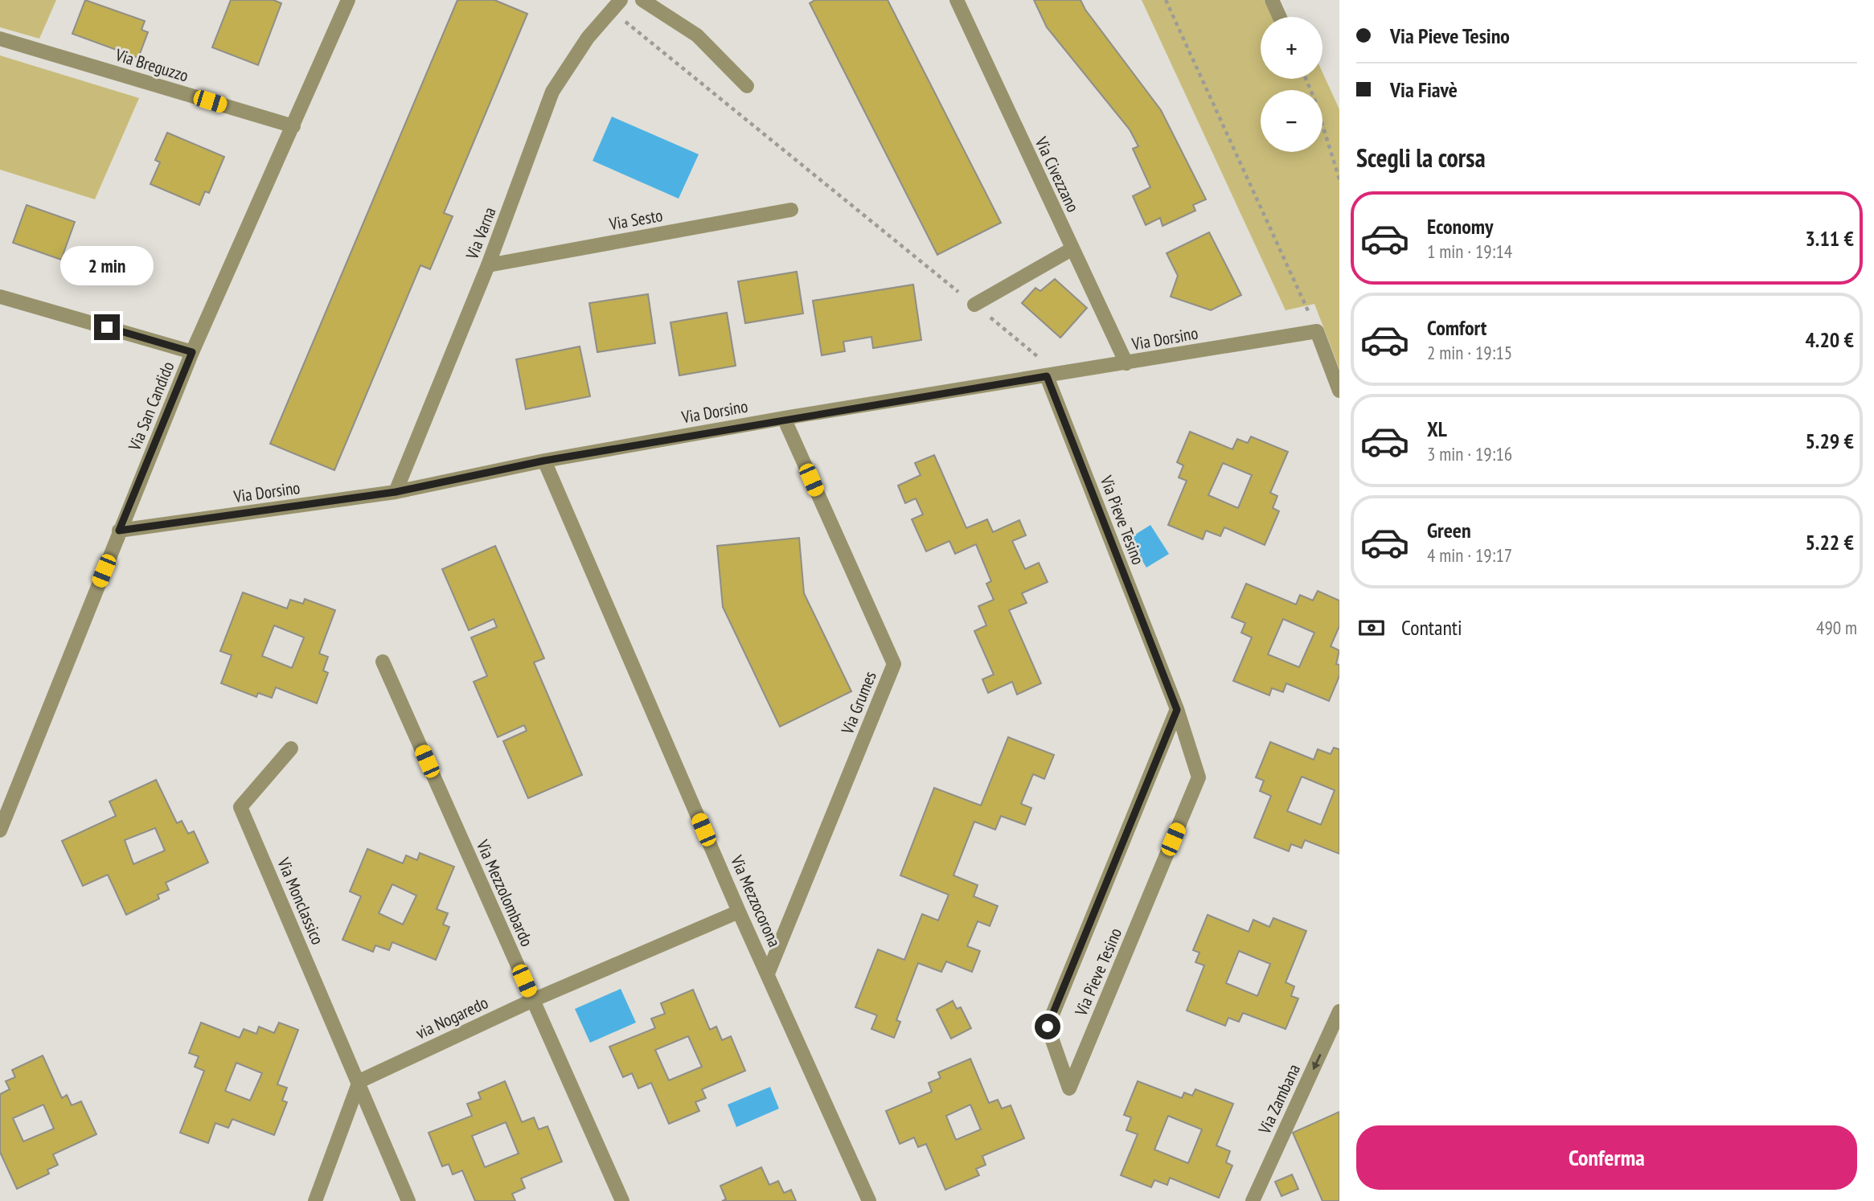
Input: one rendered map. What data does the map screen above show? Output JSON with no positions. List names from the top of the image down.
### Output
{
  "streets": {
    "street": [
      "Via Breguzzo",
      "Via Civezzano",
      "Via Sesto",
      "Via Varna",
      "Via Dorsino",
      "Via San Candido",
      "Via Pieve Tesino",
      "Via Grumes",
      "Via Mezzolombardo",
      "Via Monclassico",
      "Via Mezzocorona",
      "via Nogaredo",
      "Via Zambana"
    ]
  },
  "crossings": [
    ["Via Breguzzo", "Via San Candido"],
    ["Via Civezzano", "Via Dorsino"],
    ["Via Sesto", "Via Varna"],
    ["Via Varna", "Via Dorsino"],
    ["Via Dorsino", "Via San Candido"],
    ["Via Dorsino", "Via Pieve Tesino"],
    ["Via Dorsino", "Via Grumes"],
    ["Via Dorsino", "Via Mezzocorona"],
    ["Via Grumes", "Via Mezzocorona"],
    ["Via Mezzolombardo", "via Nogaredo"],
    ["Via Monclassico", "via Nogaredo"],
    ["Via Mezzocorona", "via Nogaredo"]
  ],
  "one_way": ["Via Zambana"],
  "page": {
    "banner": ["Via Pieve Tesino", "Via Fiavè"],
    "map_buttons": ["+", "−"],
    "heading": "Scegli la corsa",
    "list": [
      {
        "name": "Economy",
        "note": "1 min · 19:14",
        "value": "3.11 €"
      },
      {
        "name": "Comfort",
        "note": "2 min · 19:15",
        "value": "4.20 €"
      },
      {
        "name": "XL",
        "note": "3 min · 19:16",
        "value": "5.29 €"
      },
      {
        "name": "Green",
        "note": "4 min · 19:17",
        "value": "5.22 €"
      }
    ],
    "bubble": "2 min",
    "pay": ["Contanti", "490 m"],
    "buttons": "Conferma"
  }
}
